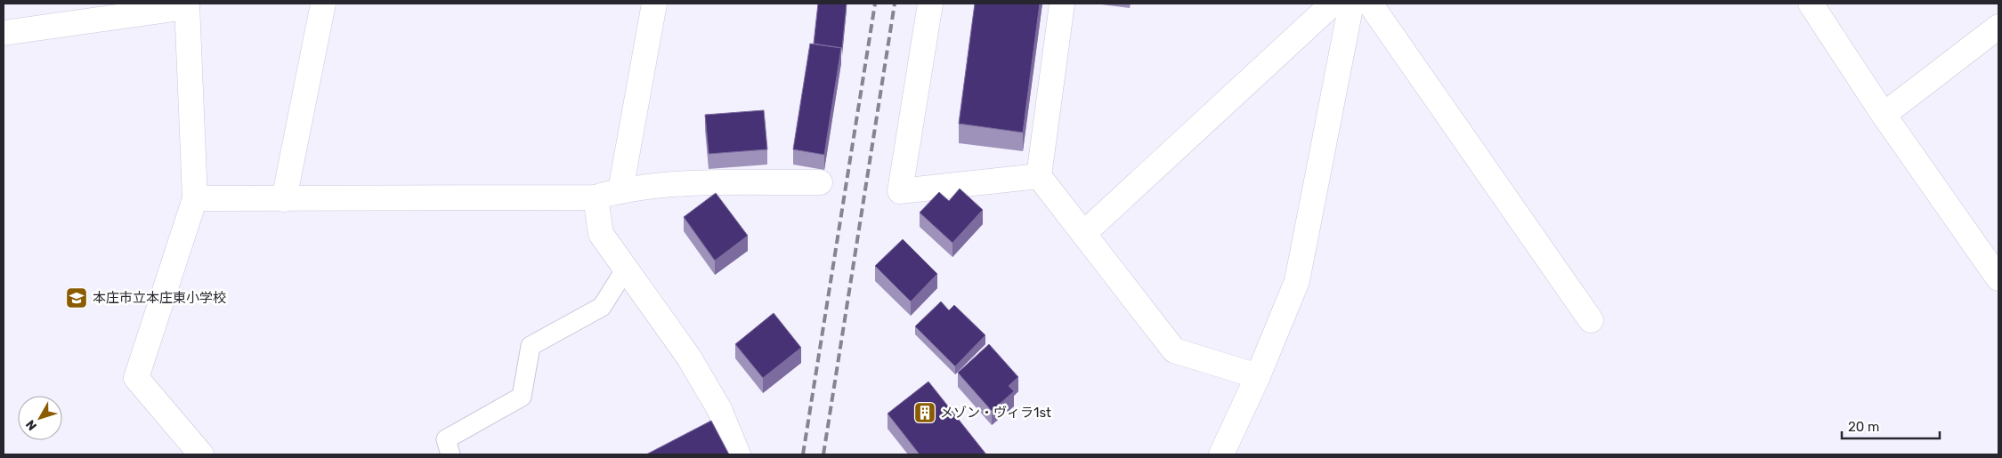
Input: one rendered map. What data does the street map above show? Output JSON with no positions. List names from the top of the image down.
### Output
{
  "places": {
    "school or university": ["本庄市立本庄東小学校"],
    "building": ["メゾン・ヴィラ1st"]
  },
  "scale_bar": "20 m",
  "north": "bottom left"
}
